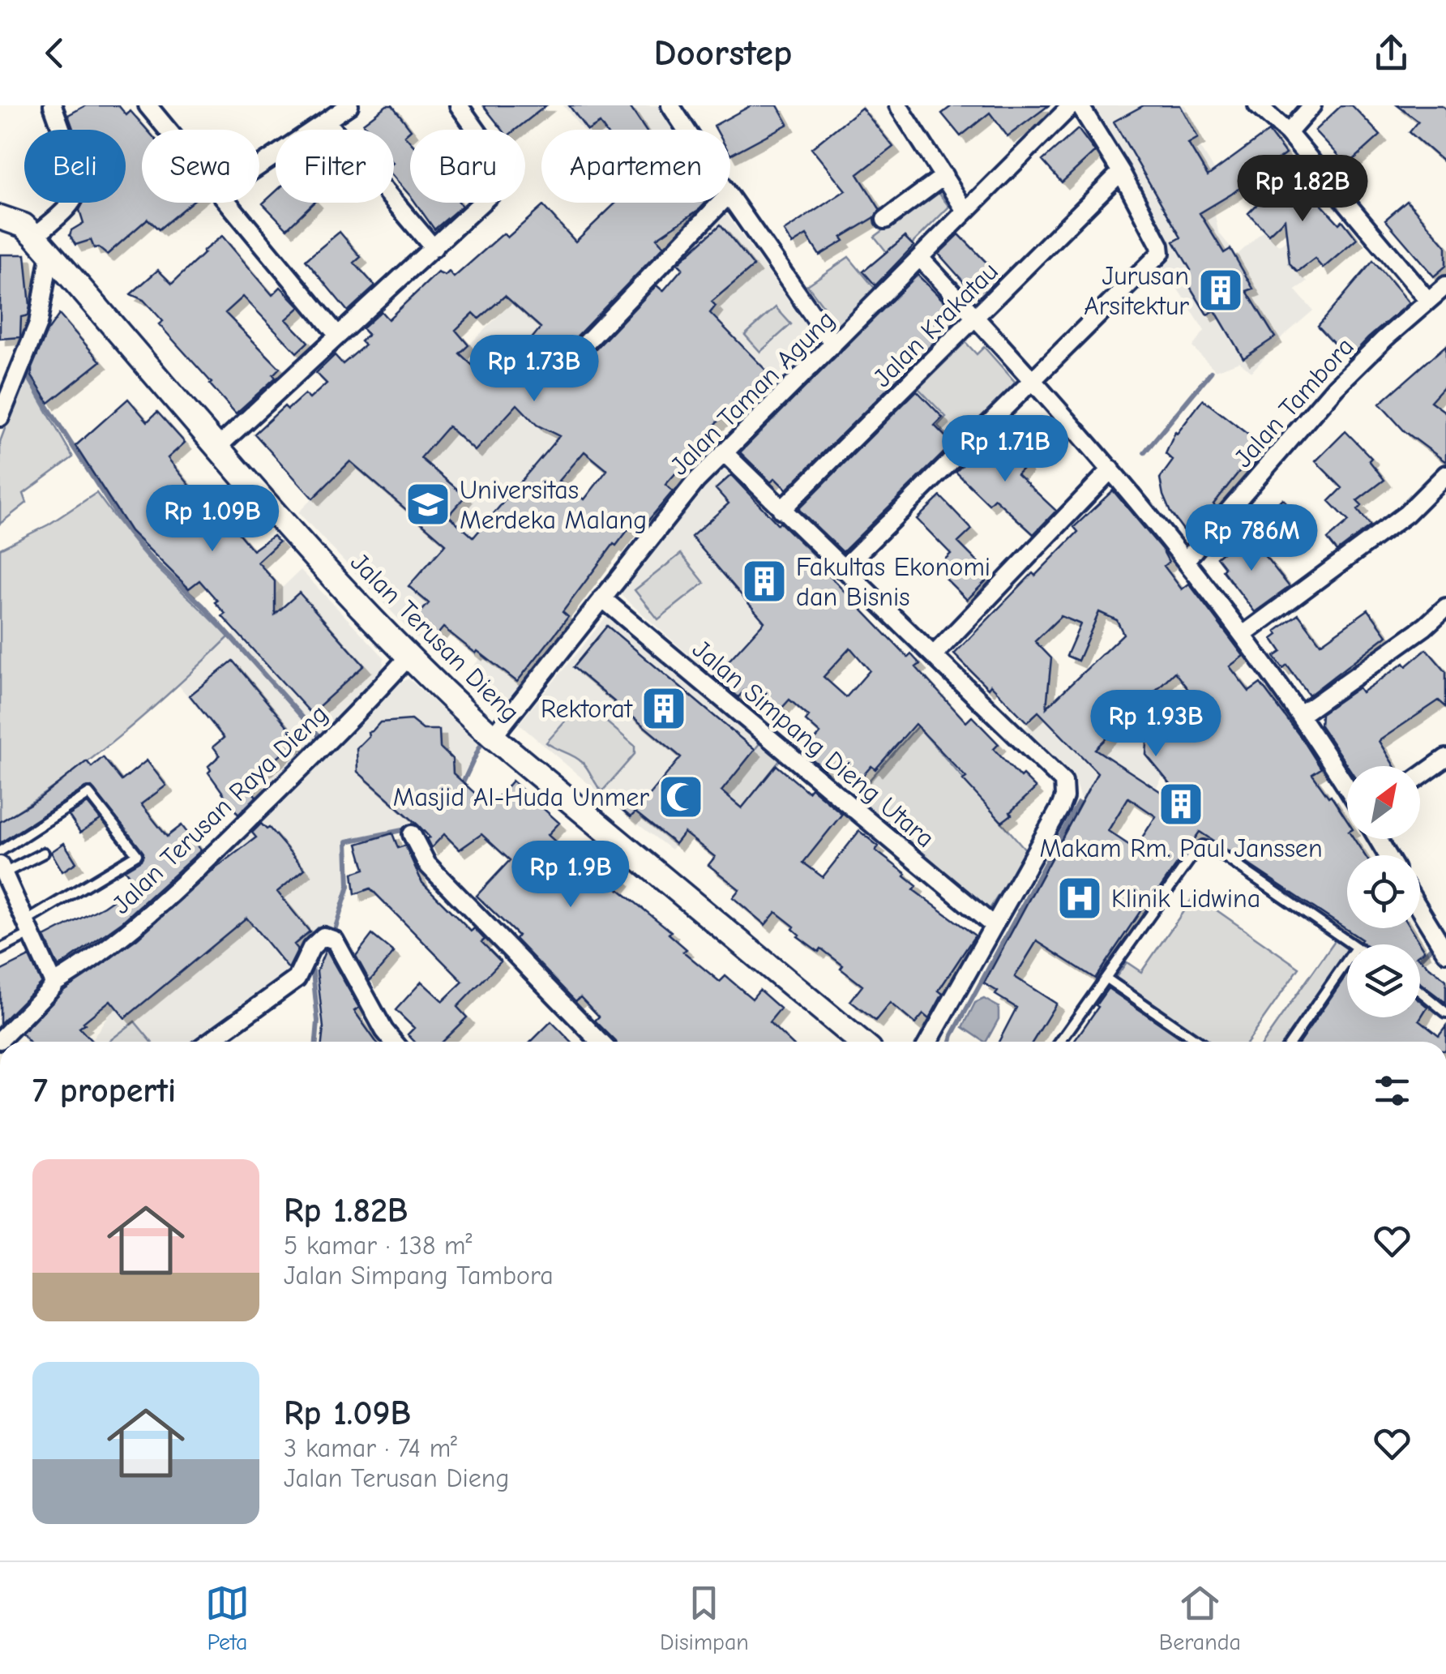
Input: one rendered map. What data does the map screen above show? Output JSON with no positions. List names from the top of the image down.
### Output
{
  "streets": {
    "street": [
      "Jalan Krakatau",
      "Jalan Taman Agung",
      "Jalan Tambora",
      "Jalan Terusan Dieng",
      "Jalan Simpang Dieng Utara",
      "Jalan Terusan Raya Dieng"
    ]
  },
  "crossings": [
    ["Jalan Taman Agung", "Jalan Terusan Dieng"],
    ["Jalan Taman Agung", "Jalan Simpang Dieng Utara"],
    ["Jalan Terusan Dieng", "Jalan Terusan Raya Dieng"]
  ],
  "places": {
    "building": [
      "Jurusan Arsitektur",
      "Fakultas Ekonomi dan Bisnis",
      "Rektorat",
      "Makam Rm. Paul Janssen"
    ],
    "school or university": ["Universitas Merdeka Malang"],
    "mosque": ["Masjid Al-Huda Unmer"],
    "hospital": ["Klinik Lidwina"]
  },
  "north": "top right",
  "page": {
    "header": "Doorstep",
    "chip": [
      "Beli",
      "Sewa",
      "Filter",
      "Baru",
      "Apartemen"
    ],
    "price": [
      "Rp 1.82B",
      "Rp 1.73B",
      "Rp 1.71B",
      "Rp 1.09B",
      "Rp 786M",
      "Rp 1.93B",
      "Rp 1.9B"
    ],
    "heading": "7 properti",
    "list": [
      {
        "name": "Rp 1.82B",
        "note": "5 kamar · 138 m² · Jalan Simpang Tambora"
      },
      {
        "name": "Rp 1.09B",
        "note": "3 kamar · 74 m² · Jalan Terusan Dieng"
      }
    ],
    "tabs": ["Peta", "Disimpan", "Beranda"]
  }
}
